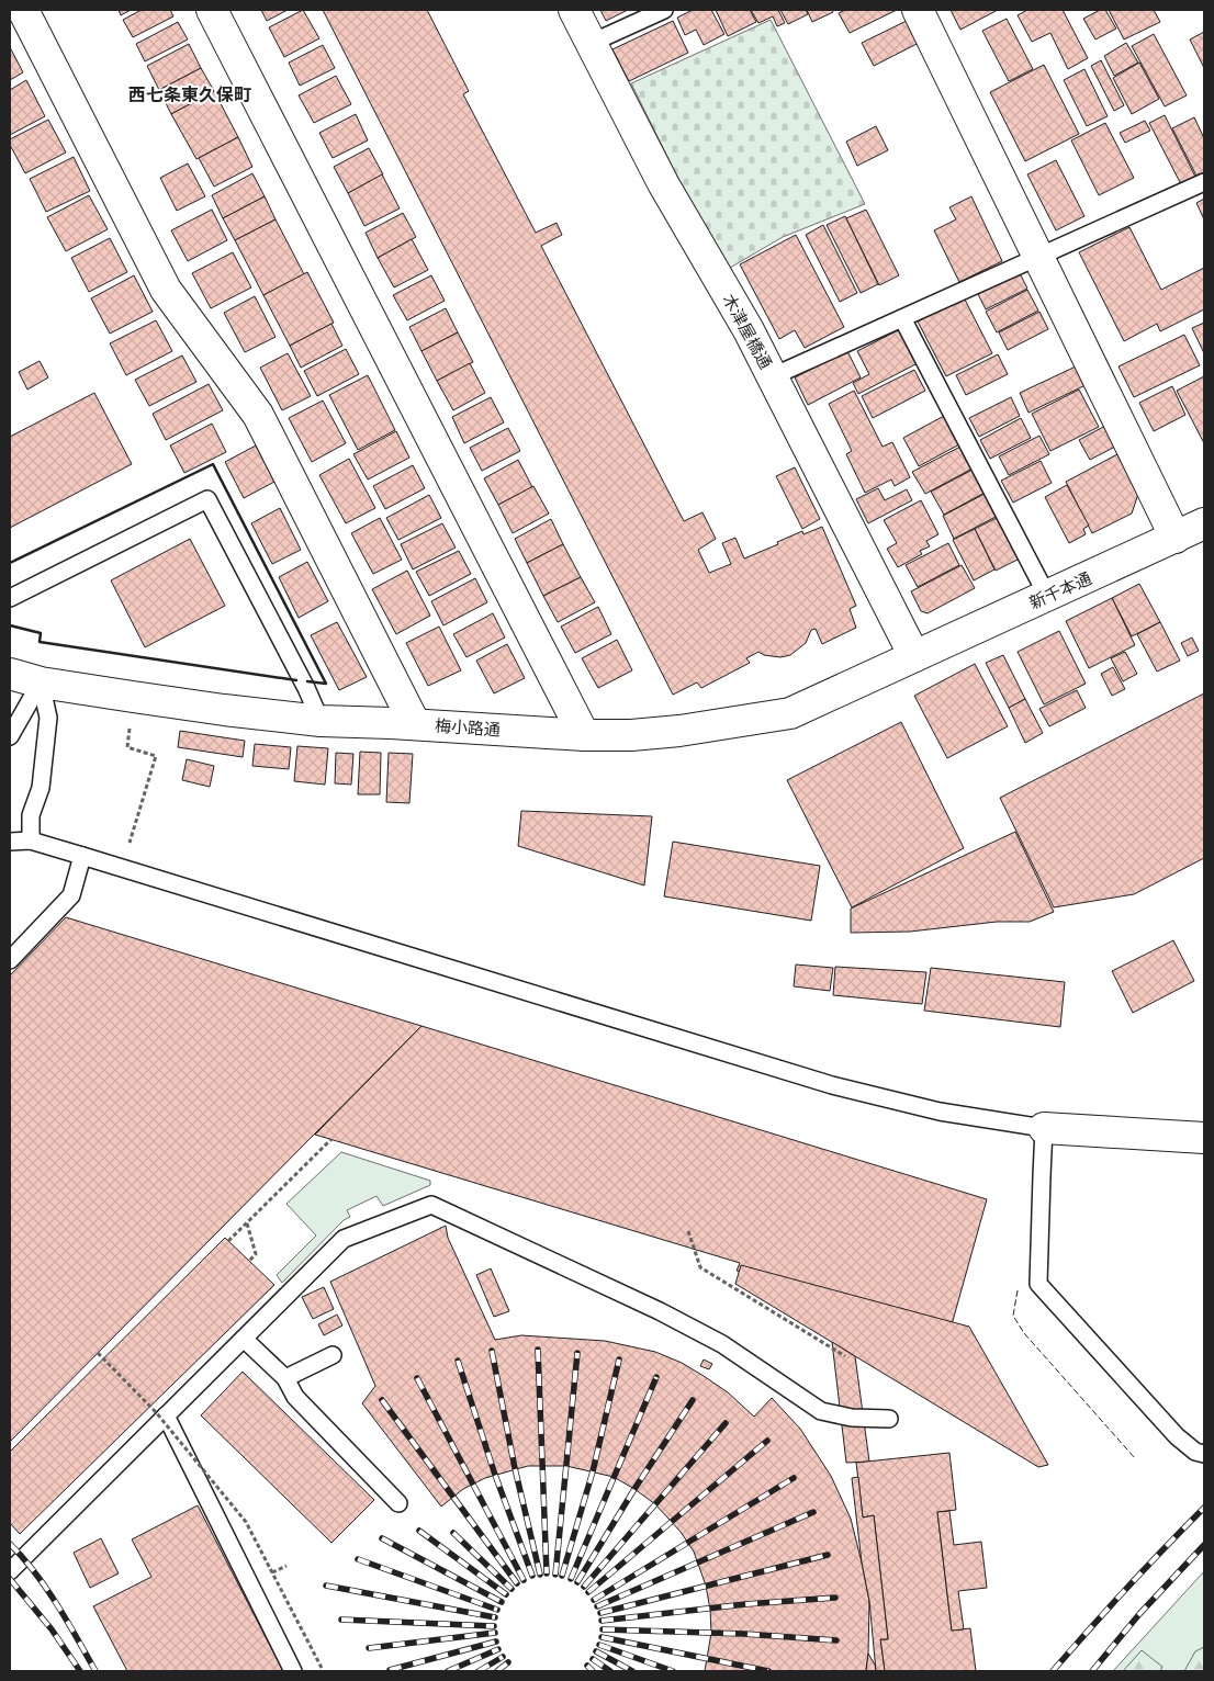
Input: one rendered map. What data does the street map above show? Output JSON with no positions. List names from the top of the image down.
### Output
{
  "streets": {
    "street": ["木津屋橋通", "新千本通", "梅小路通"]
  },
  "crossings": [
    ["木津屋橋通", "新千本通"],
    ["木津屋橋通", "梅小路通"],
    ["新千本通", "梅小路通"]
  ],
  "districts": ["西七条東久保町"]
}
